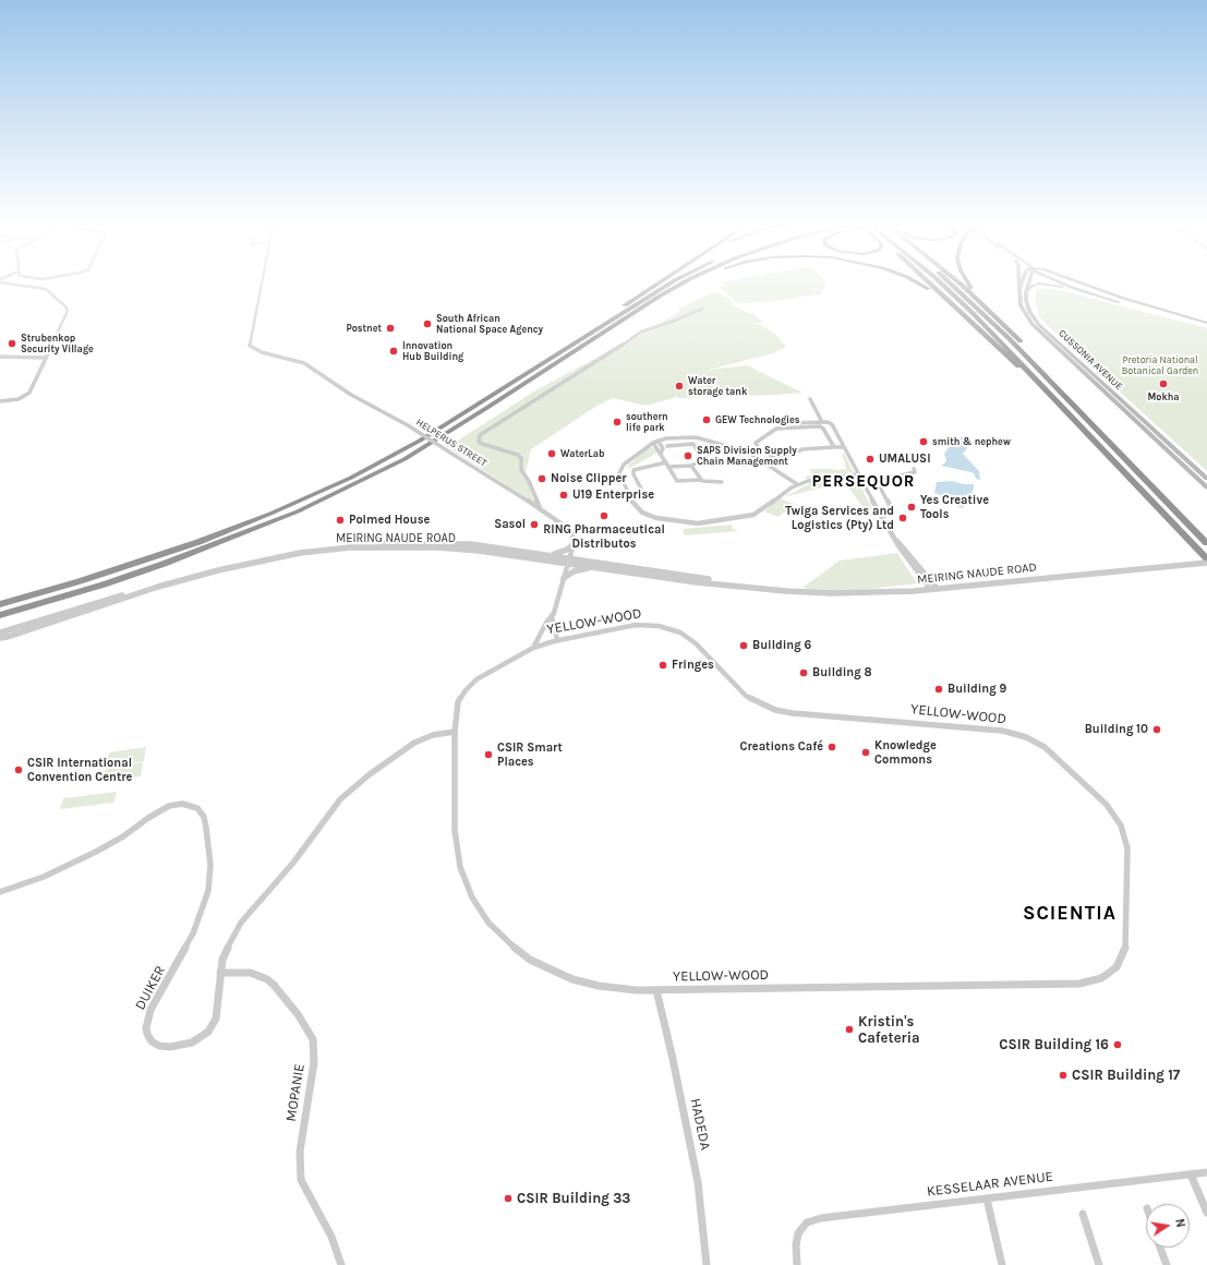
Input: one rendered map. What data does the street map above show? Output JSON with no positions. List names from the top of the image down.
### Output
{
  "streets": {
    "main road": ["CUSSONIA AVENUE"],
    "street": [
      "HELPERUS STREET",
      "MEIRING NAUDE ROAD",
      "YELLOW-WOOD",
      "DUIKER",
      "MOPANIE",
      "HADEDA",
      "KESSELAAR AVENUE"
    ]
  },
  "crossings": [
    ["YELLOW-WOOD", "DUIKER"],
    ["YELLOW-WOOD", "HADEDA"],
    ["DUIKER", "MOPANIE"]
  ],
  "districts": ["PERSEQUOR", "SCIENTIA"],
  "parks": ["Pretoria National Botanical Garden"],
  "places": [
    "South African National Space Agency",
    "Postnet",
    "Strubenkop Security Village",
    "Innovation Hub Building",
    "Mokha",
    "Water storage tank",
    "GEW Technologies",
    "southern life park",
    "smith & nephew",
    "WaterLab",
    "SAPS Division Supply Chain Management",
    "UMALUSI",
    "Noise Clipper",
    "U19 Enterprise",
    "Yes Creative Tools",
    "RING Pharmaceutical Distributos",
    "Twiga Services and Logistics (Pty) Ltd",
    "Polmed House",
    "Sasol",
    "Building 6",
    "Fringes",
    "Building 8",
    "Building 9",
    "Building 10",
    "Creations Café",
    "Knowledge Commons",
    "CSIR Smart Places",
    "CSIR International Convention Centre",
    "Kristin's Cafeteria",
    "CSIR Building 16",
    "CSIR Building 17",
    "CSIR Building 33"
  ],
  "north": "right"
}
